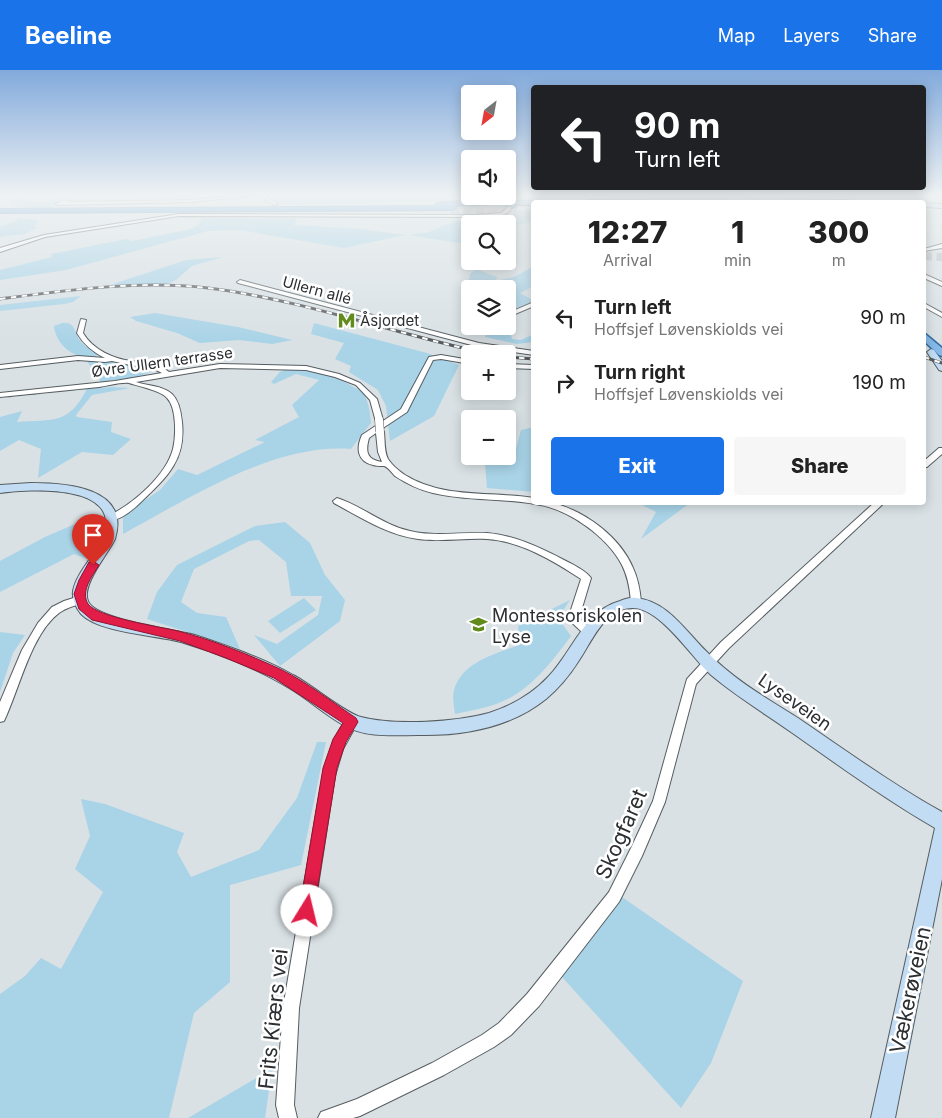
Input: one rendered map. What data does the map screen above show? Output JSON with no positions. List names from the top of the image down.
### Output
{
  "streets": {
    "street": [
      "Ullern allé",
      "Øvre Ullern terrasse",
      "Lyseveien",
      "Skogfaret",
      "Vækerøveien",
      "Frits Kiærs vei"
    ]
  },
  "crossings": [
    ["Lyseveien", "Skogfaret"]
  ],
  "places": {
    "metro station": ["Åsjordet"],
    "school or university": ["Montessoriskolen Lyse"]
  },
  "north": "bottom left",
  "page": {
    "header": "Beeline",
    "nav": ["Map", "Layers", "Share"],
    "map_buttons": ["+", "−"],
    "turn": ["90 m", "Turn left"],
    "eta": [
      "12:27",
      "Arrival",
      "1",
      "min",
      "300",
      "m"
    ],
    "list": [
      {
        "name": "Turn left",
        "note": "Hoffsjef Løvenskiolds vei",
        "value": "90 m"
      },
      {
        "name": "Turn right",
        "note": "Hoffsjef Løvenskiolds vei",
        "value": "190 m"
      }
    ],
    "buttons": ["Exit", "Share"]
  }
}
